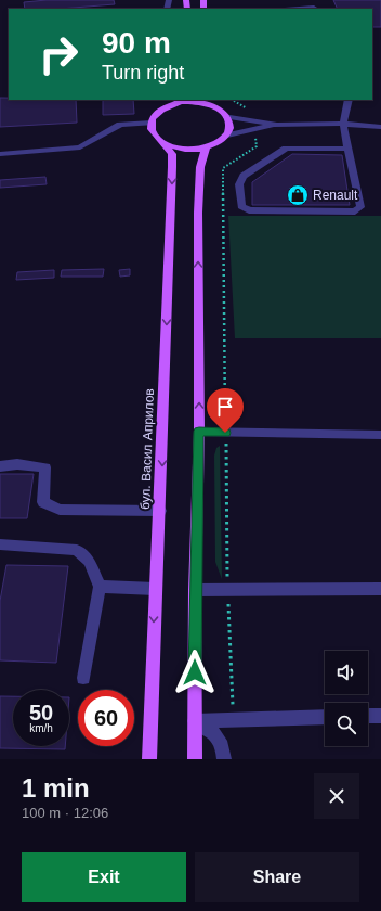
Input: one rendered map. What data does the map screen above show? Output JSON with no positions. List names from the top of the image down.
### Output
{
  "streets": {
    "main road": ["бул. Васил Априлов"]
  },
  "places": {
    "shop": ["Renault"]
  },
  "page": {
    "turn": ["90 m", "Turn right"],
    "speed": "50 km/h",
    "limit": "60",
    "heading": ["1 min", "100 m · 12:06"],
    "buttons": ["Exit", "Share"]
  }
}
